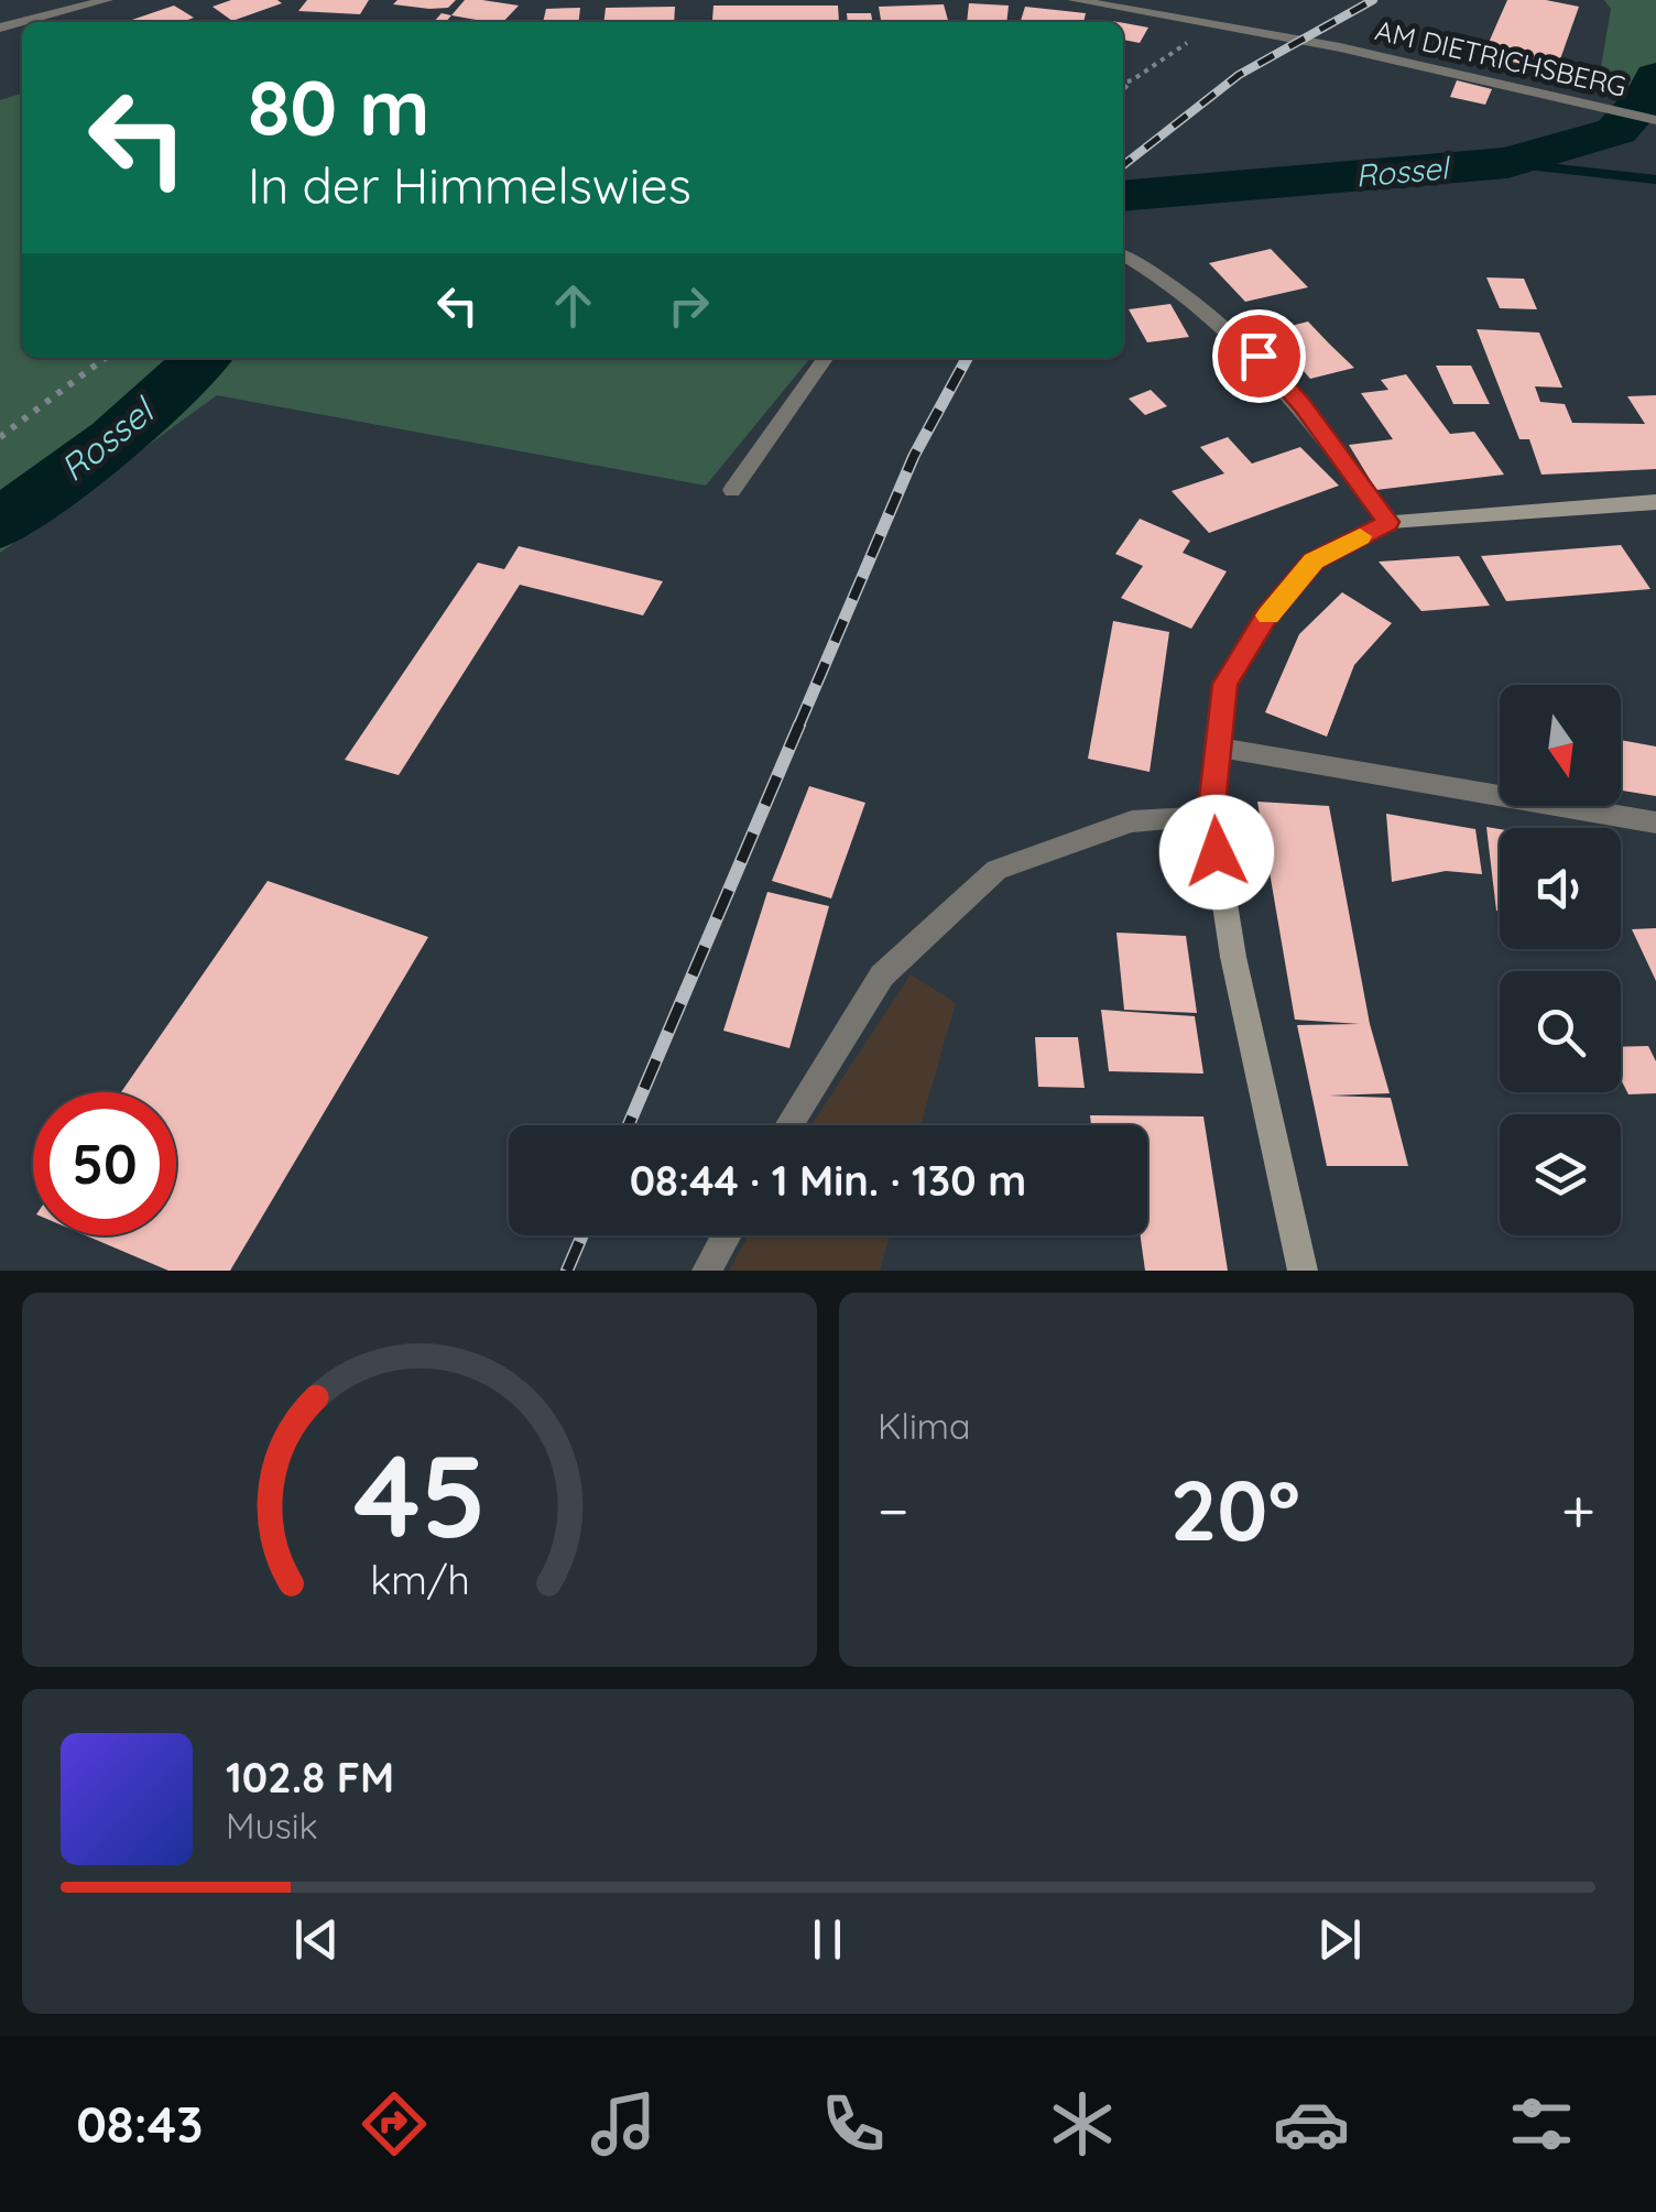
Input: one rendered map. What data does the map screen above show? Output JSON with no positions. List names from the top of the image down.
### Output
{
  "streets": {
    "street": ["AM DIETRICHSBERG"]
  },
  "water": ["Rossel"],
  "north": "bottom",
  "page": {
    "turn": ["80 m", "In der Himmelswies"],
    "limit": "50",
    "trip": "08:44 · 1 Min. · 130 m",
    "tile": "Klima",
    "heat": ["−", "20°", "+"],
    "song": ["102.8 FM", "Musik"],
    "tabs": "08:43",
    "gauge": ["45", "km/h"]
  }
}
